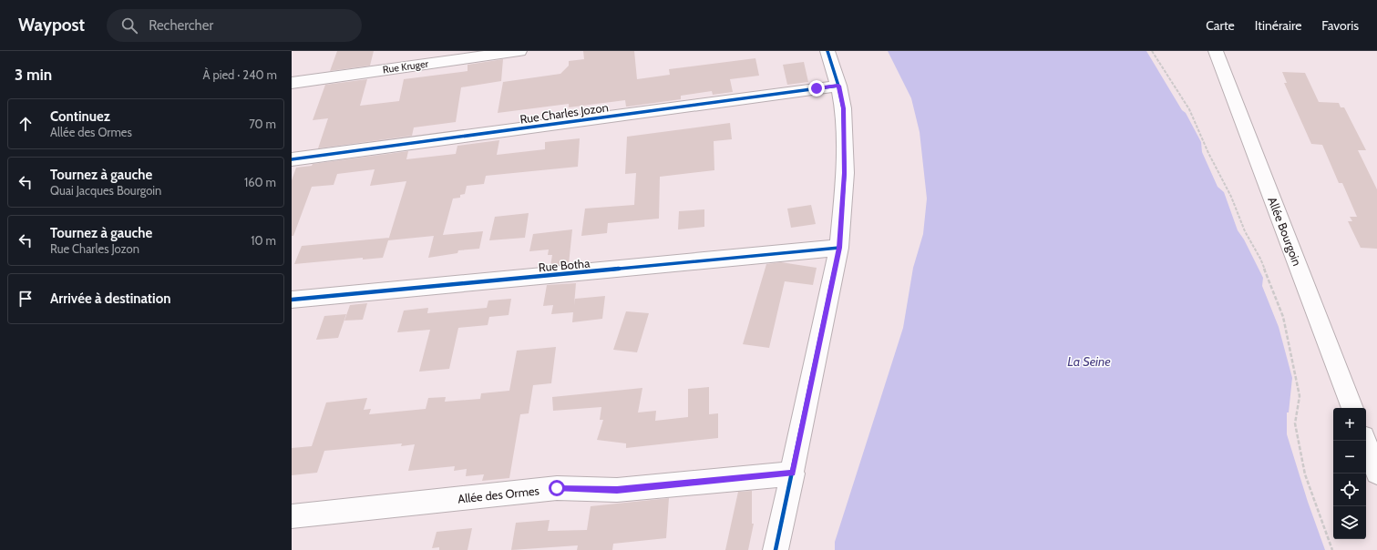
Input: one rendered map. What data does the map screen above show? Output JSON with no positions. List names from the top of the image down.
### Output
{
  "streets": {
    "street": [
      "Rue Kruger",
      "Rue Charles Jozon",
      "Allée Bourgoin",
      "Rue Botha",
      "Allée des Ormes"
    ]
  },
  "water": ["La Seine"],
  "page": {
    "header": "Waypost",
    "search": "Rechercher",
    "nav": ["Carte", "Itinéraire", "Favoris"],
    "heading": ["3 min", "À pied · 240 m"],
    "list": [
      ["Continuez", "Allée des Ormes", "70 m"],
      ["Tournez à gauche", "Quai Jacques Bourgoin", "160 m"],
      ["Tournez à gauche", "Rue Charles Jozon", "10 m"],
      "Arrivée à destination"
    ],
    "map_buttons": ["+", "−"]
  }
}
